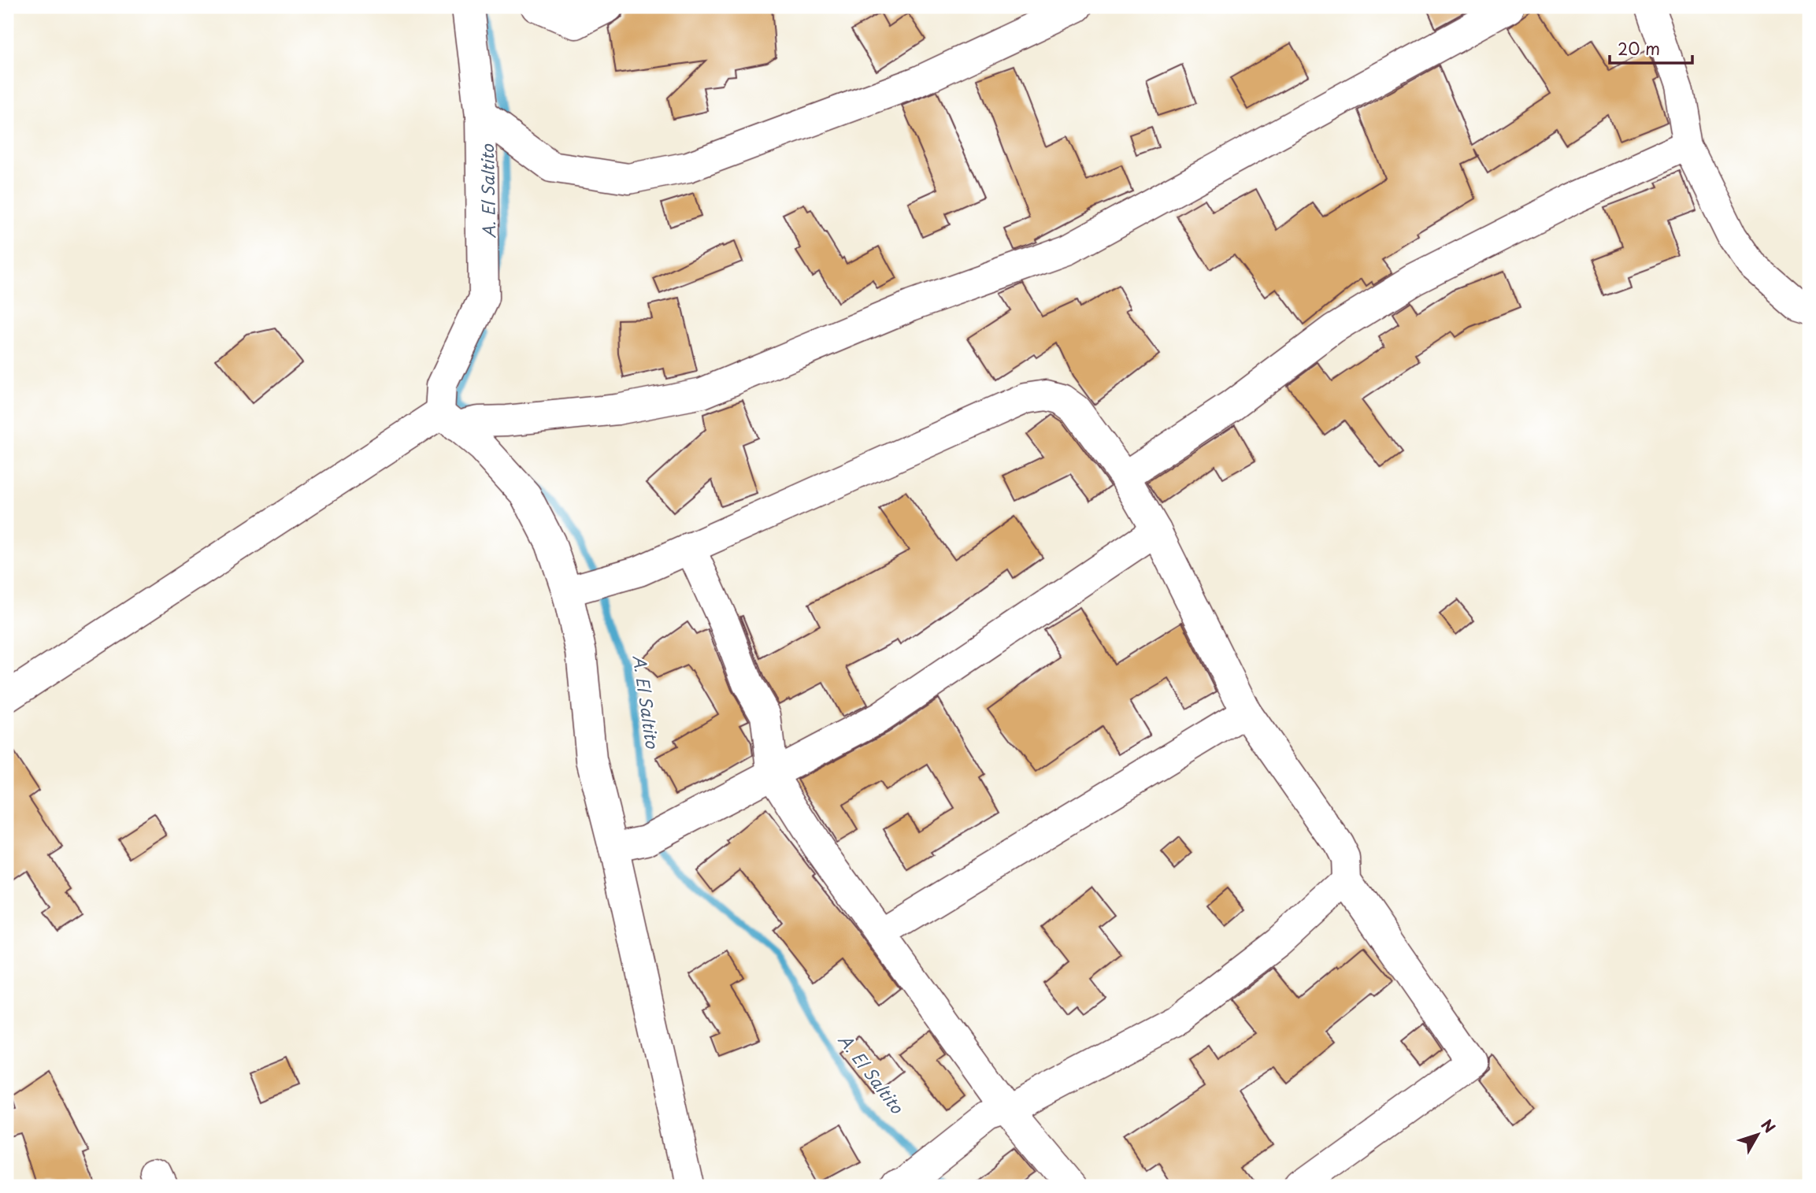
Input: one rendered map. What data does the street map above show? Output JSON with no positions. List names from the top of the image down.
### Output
{
  "water": ["A. El Saltito"],
  "scale_bar": "20 m",
  "north": "top right"
}
